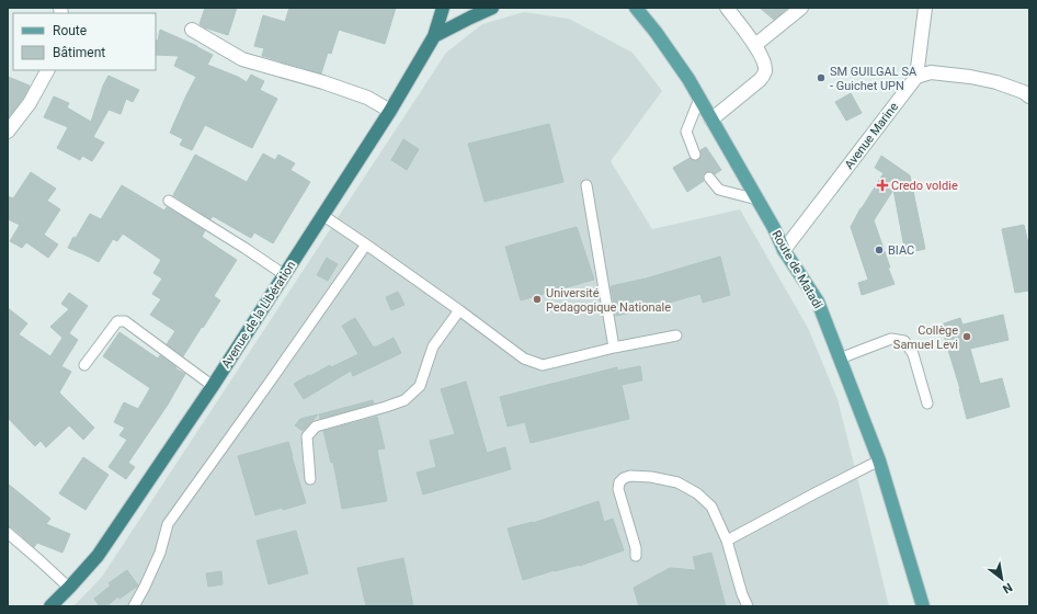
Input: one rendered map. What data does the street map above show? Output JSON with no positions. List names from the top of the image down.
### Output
{
  "streets": {
    "highway": ["Avenue de la Libération"],
    "main road": ["Route de Matadi"],
    "street": ["Avenue Marine"]
  },
  "crossings": [
    ["Avenue Marine", "Route de Matadi"]
  ],
  "places": {
    "other": [
      "SM GUILGAL SA - Guichet UPN",
      "BIAC",
      "Université Pedagogique Nationale",
      "Collège Samuel Levi"
    ],
    "health": ["Credo voldie"]
  },
  "legend": ["Route", "Bâtiment"],
  "north": "bottom right"
}
